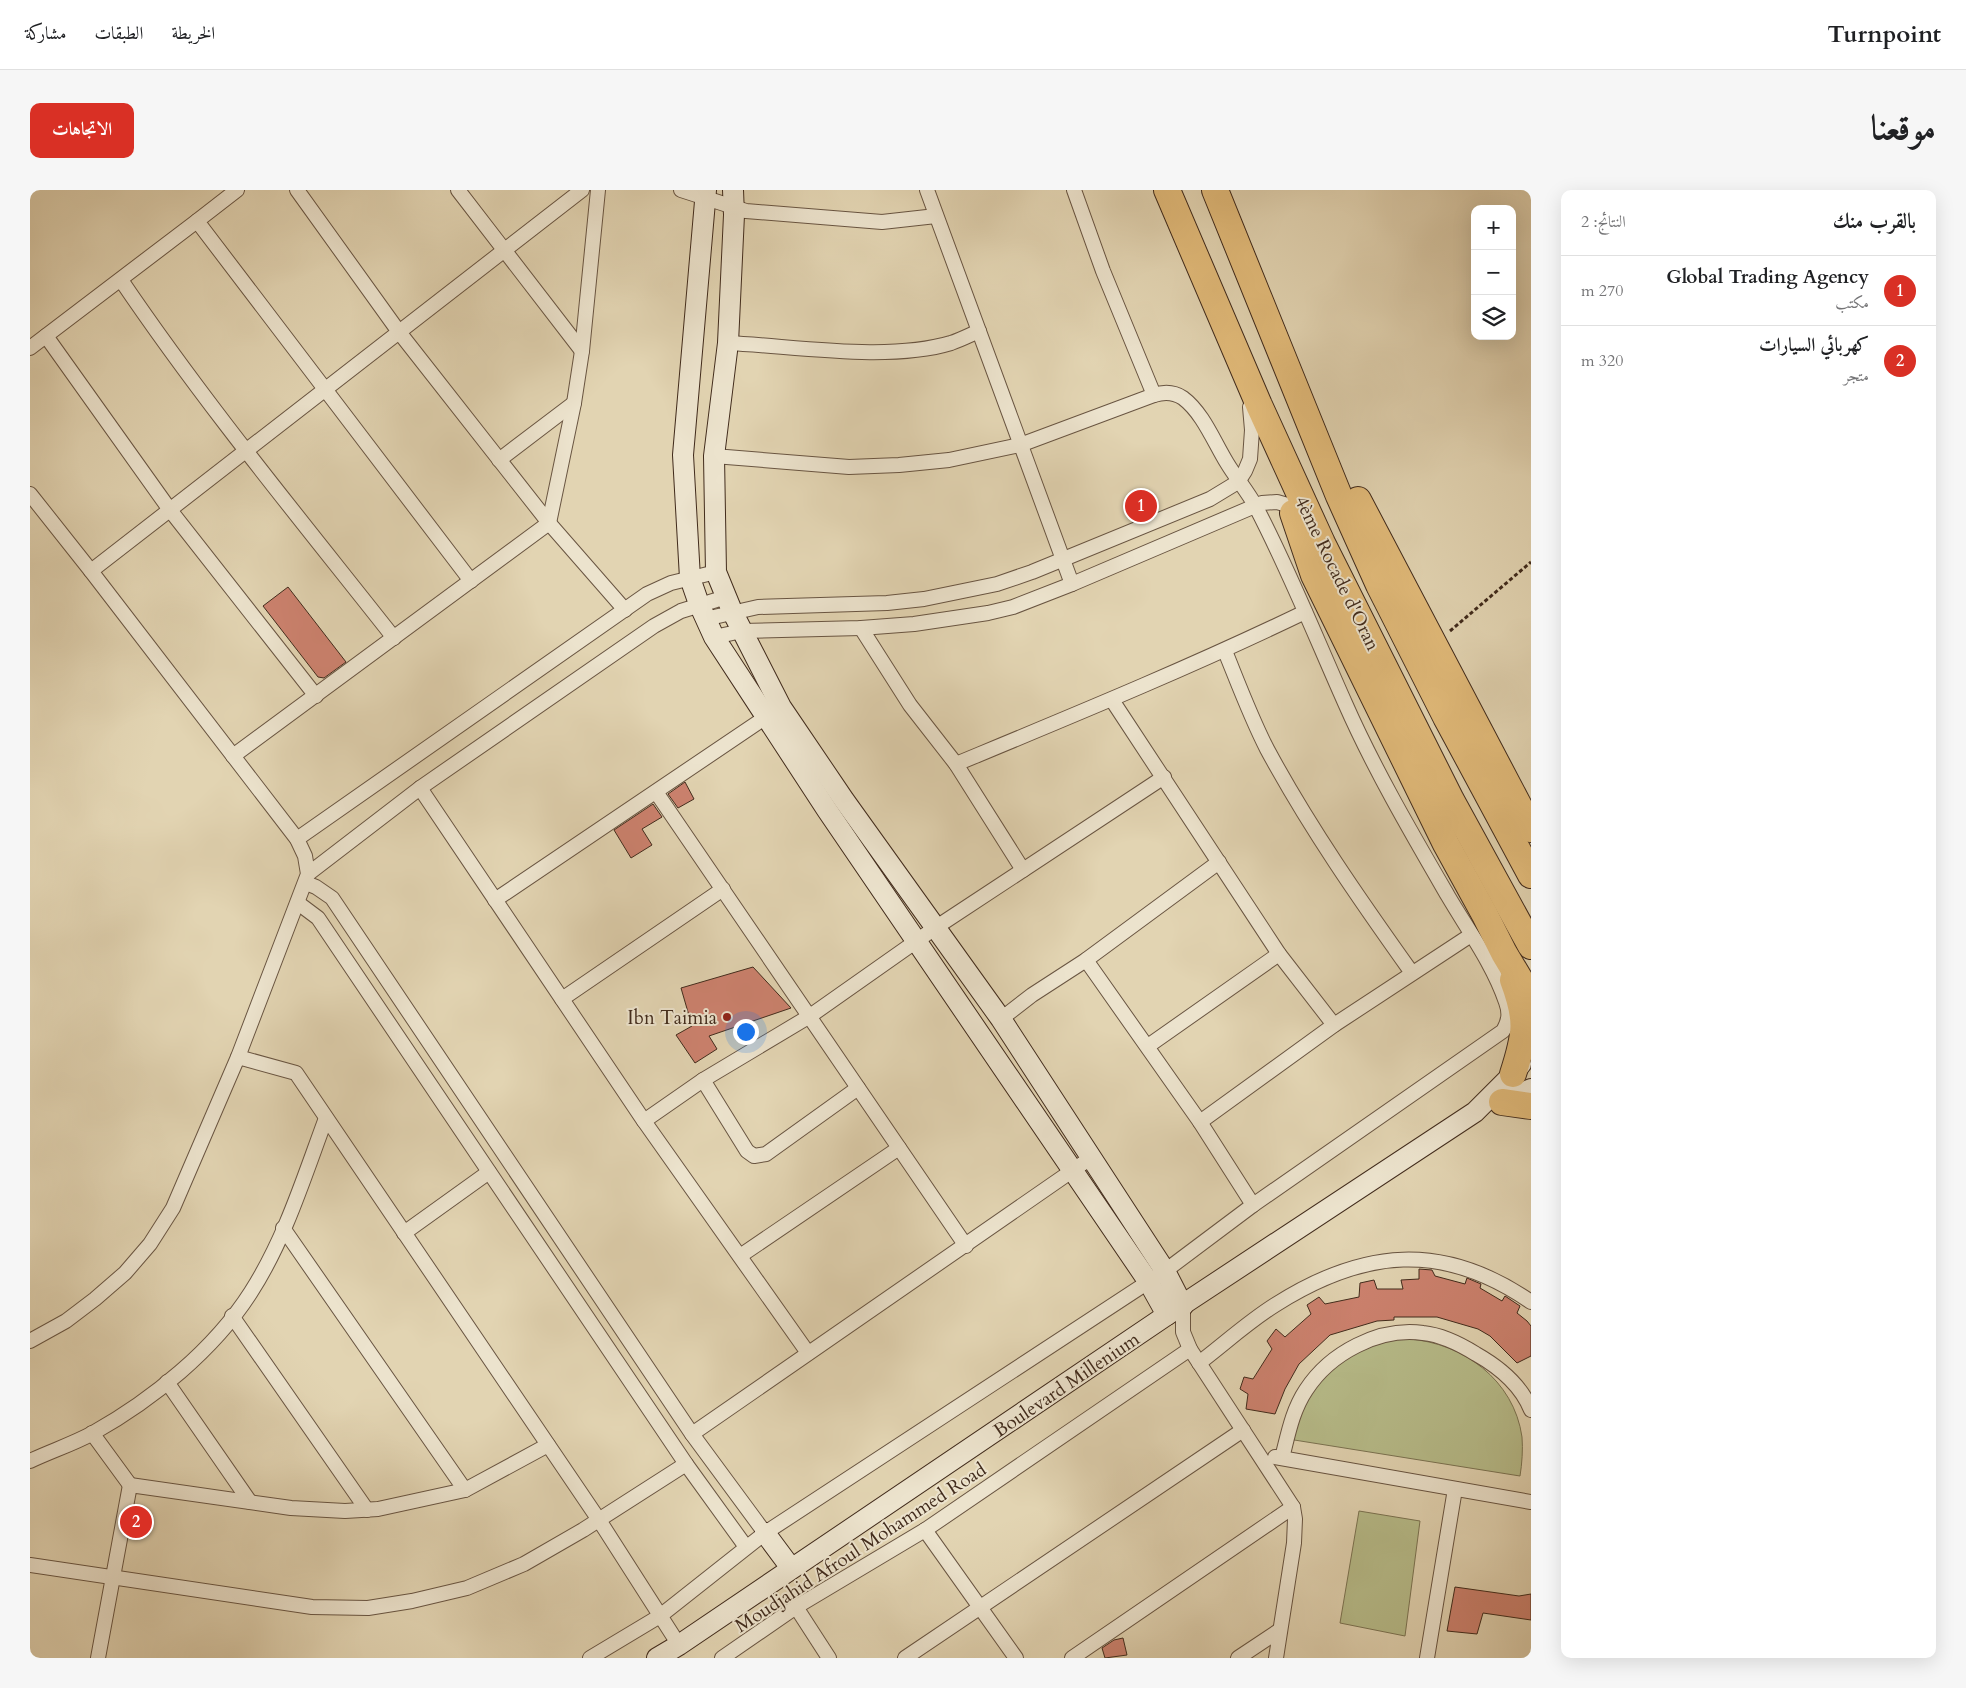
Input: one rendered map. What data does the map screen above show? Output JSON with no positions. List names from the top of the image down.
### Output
{
  "streets": {
    "highway": ["4ème Rocade d'Oran"],
    "main road": ["Boulevard Millenium"],
    "street": ["Moudjahid Afroul Mohammed Road"]
  },
  "places": ["Ibn Taimia"],
  "page": {
    "header": "Turnpoint",
    "nav": ["الخريطة", "الطبقات", "مشاركة"],
    "title": "موقعنا",
    "buttons": "الاتجاهات",
    "heading": ["بالقرب منك", "النتائج: 2"],
    "map_buttons": ["+", "−"],
    "list": [
      {
        "mark": "1",
        "name": "Global Trading Agency",
        "note": "مكتب",
        "value": "270 m"
      },
      {
        "mark": "2",
        "name": "كهربائي السيارات",
        "note": "متجر",
        "value": "320 m"
      }
    ],
    "pins": ["1", "2"]
  }
}
